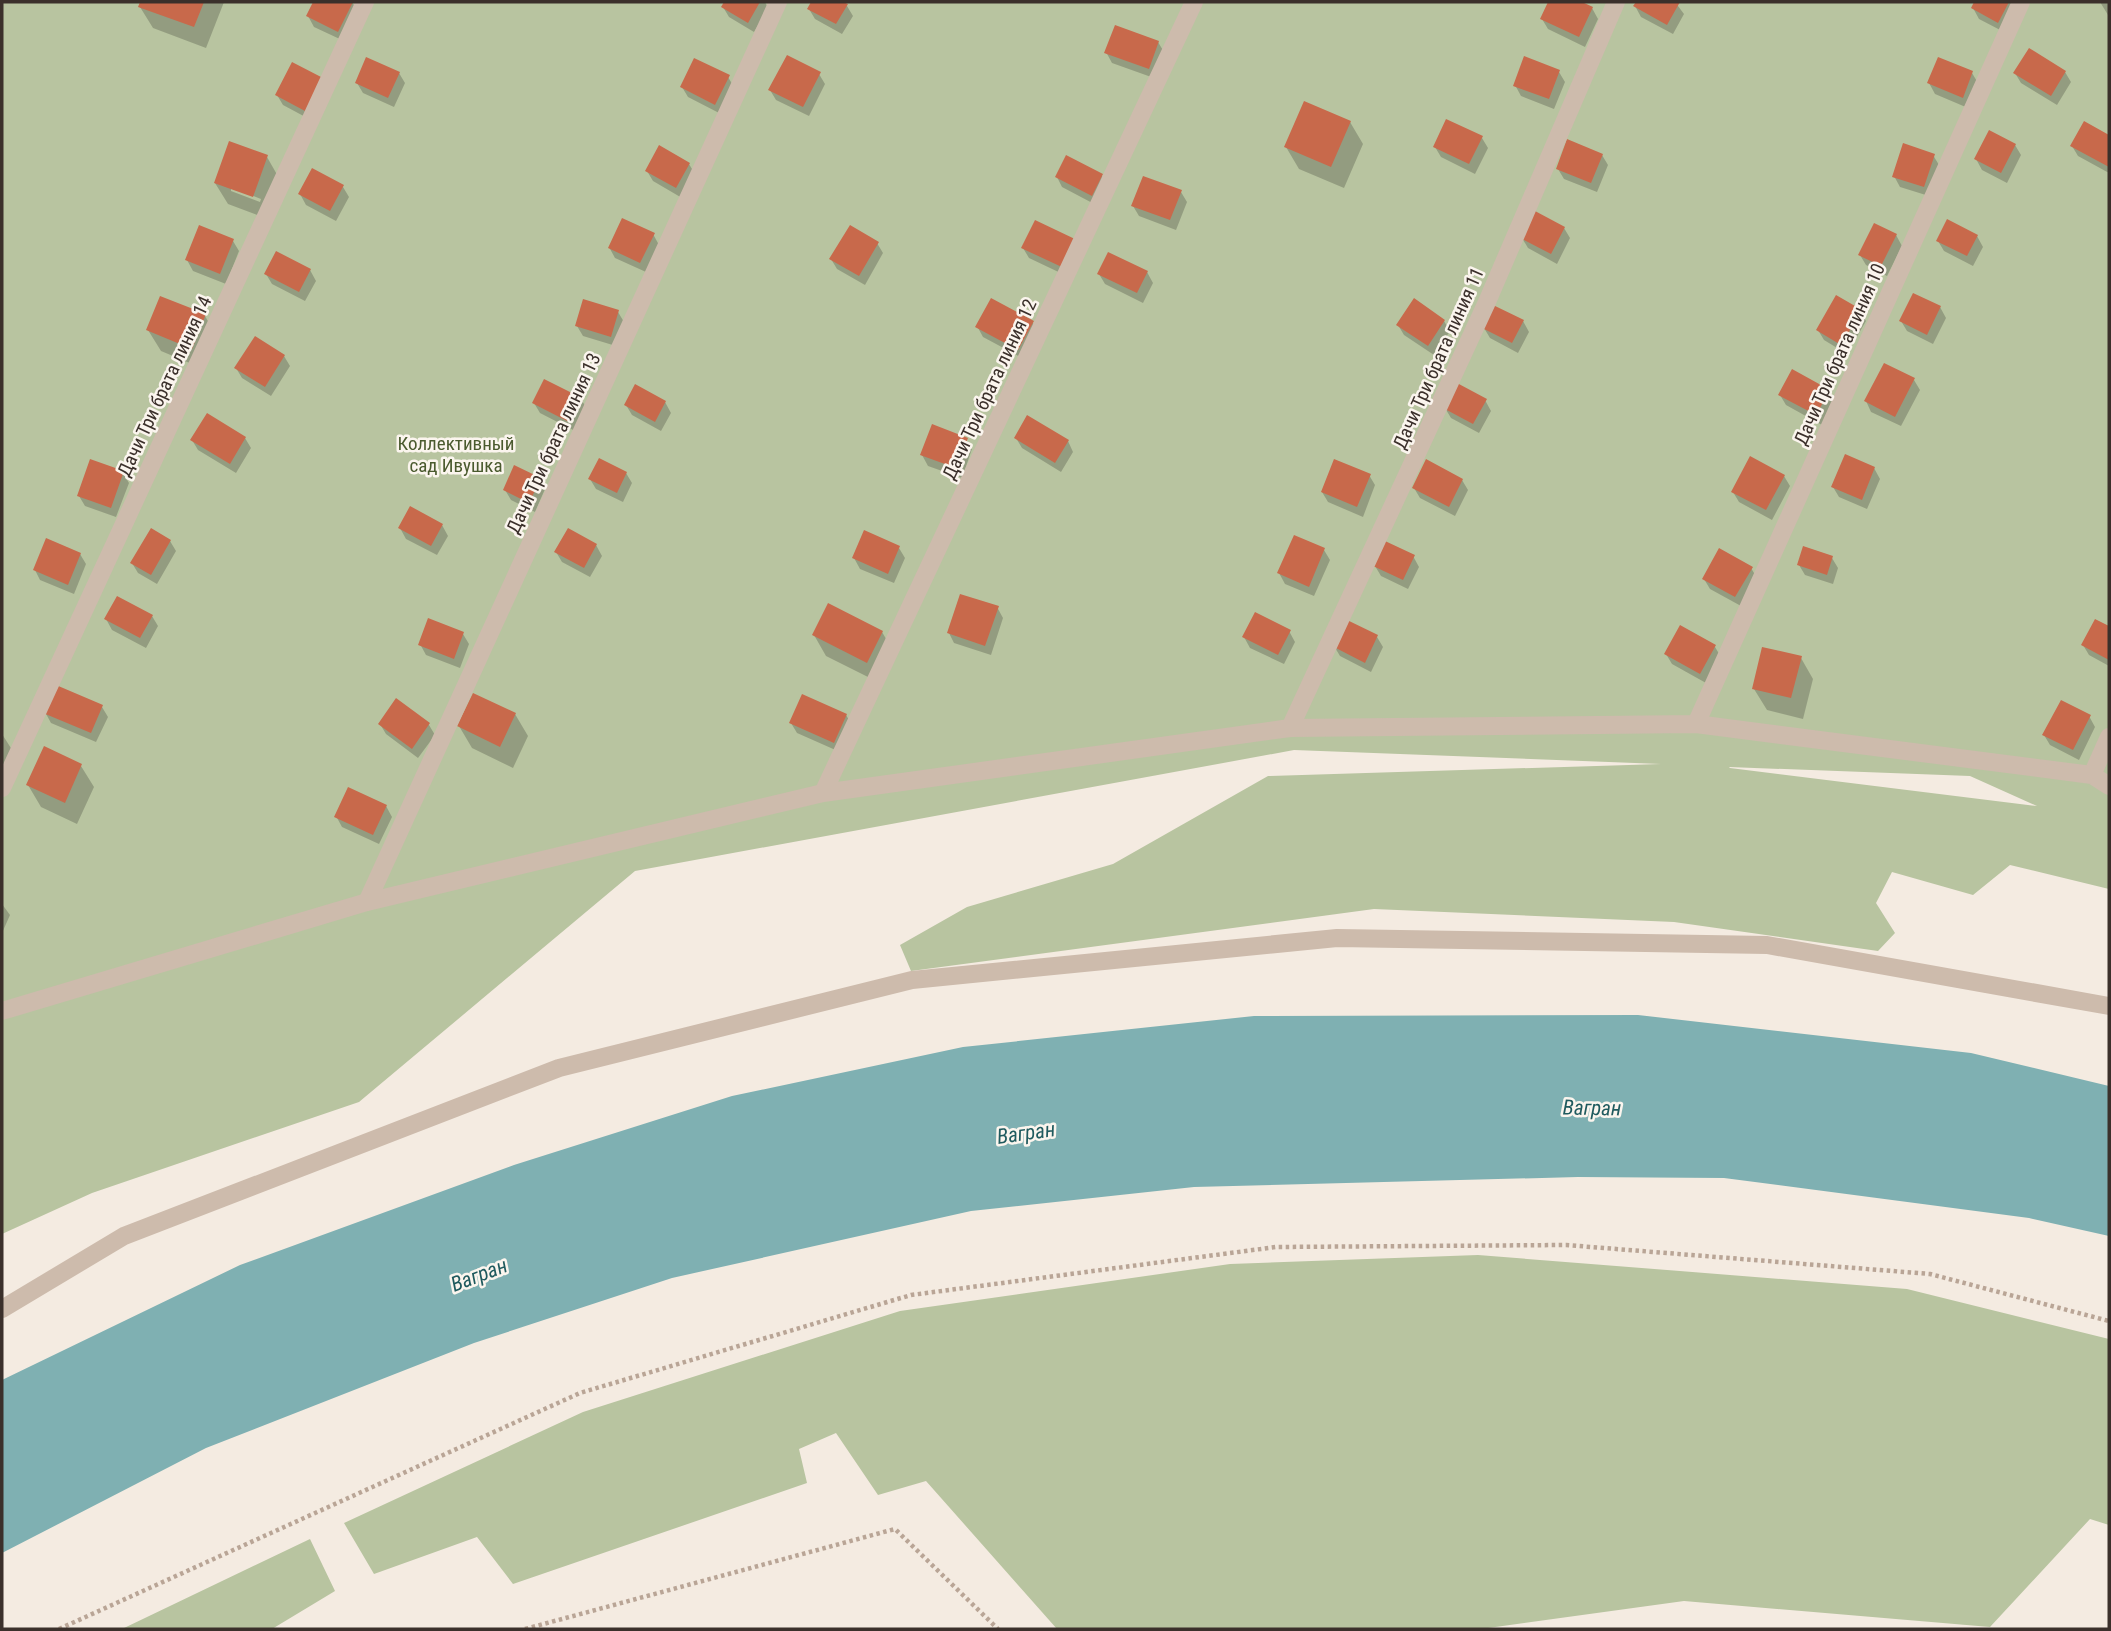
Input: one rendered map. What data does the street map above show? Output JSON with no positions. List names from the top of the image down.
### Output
{
  "streets": {
    "street": [
      "Дачи Три брата линия 10",
      "Дачи Три брата линия 11",
      "Дачи Три брата линия 14",
      "Дачи Три брата линия 12",
      "Дачи Три брата линия 13"
    ]
  },
  "water": ["Вагран"],
  "parks": ["Коллективный сад Ивушка"]
}
